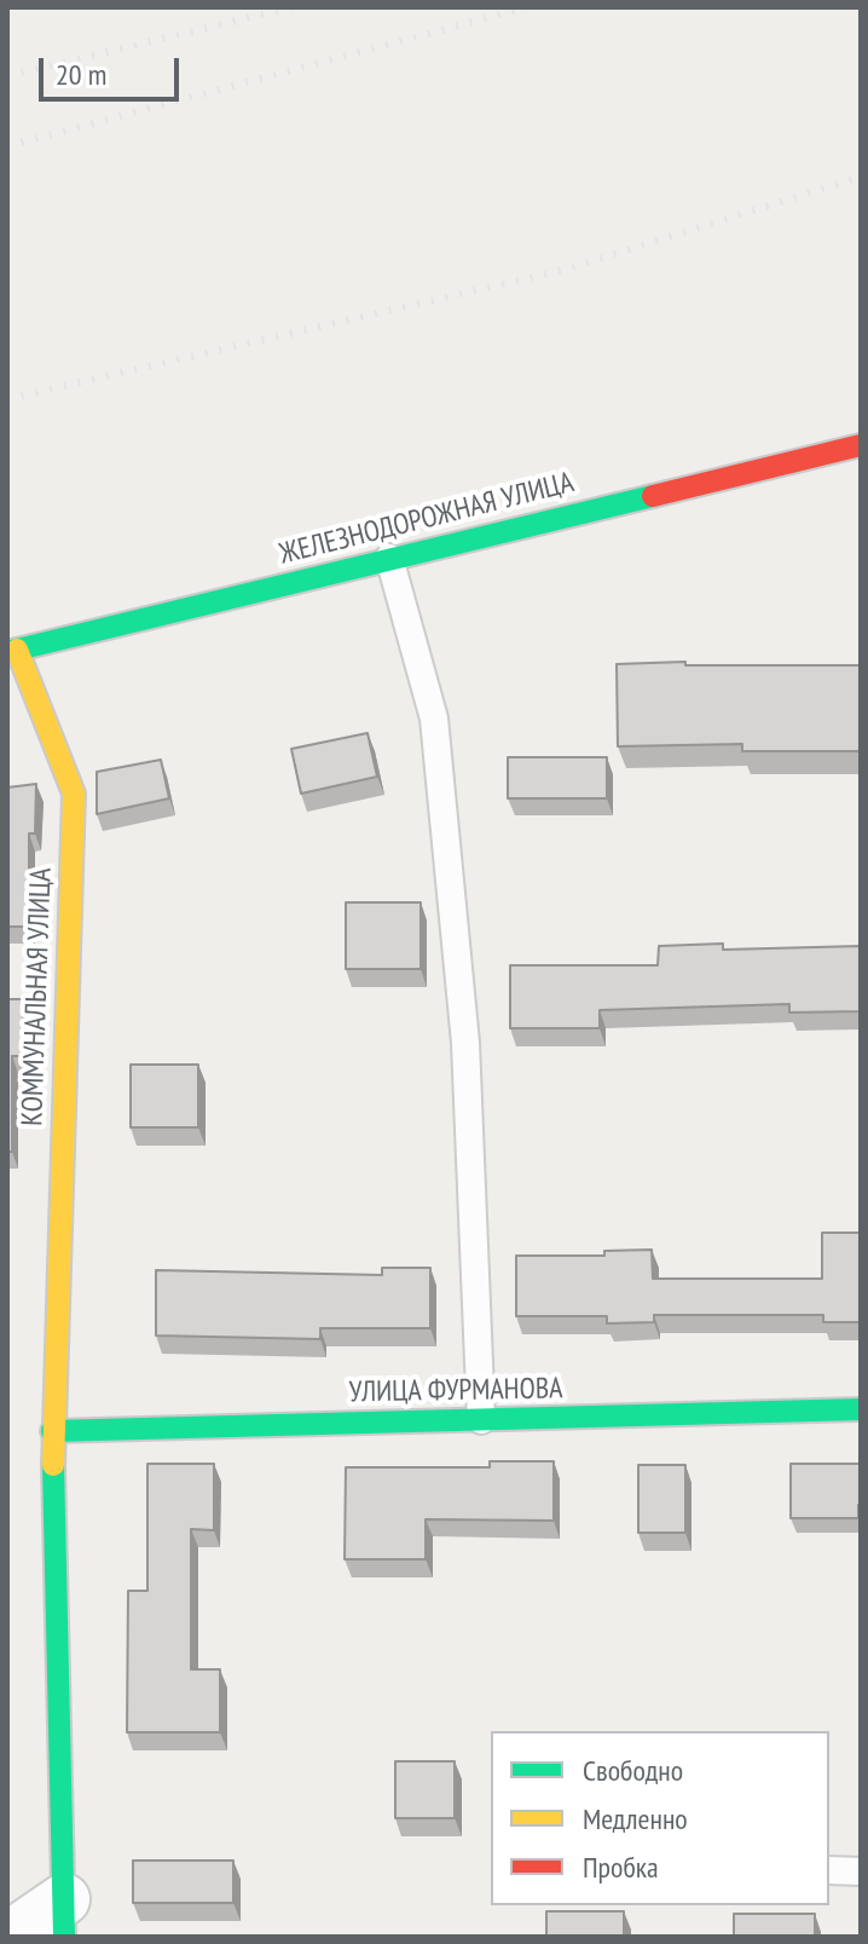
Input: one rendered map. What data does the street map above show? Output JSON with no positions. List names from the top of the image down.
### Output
{
  "streets": {
    "street": ["ЖЕЛЕЗНОДОРОЖНАЯ УЛИЦА", "КОММУНАЛЬНАЯ УЛИЦА", "УЛИЦА ФУРМАНОВА"]
  },
  "crossings": [
    ["ЖЕЛЕЗНОДОРОЖНАЯ УЛИЦА", "КОММУНАЛЬНАЯ УЛИЦА"],
    ["КОММУНАЛЬНАЯ УЛИЦА", "УЛИЦА ФУРМАНОВА"]
  ],
  "legend": ["Свободно", "Медленно", "Пробка"],
  "scale_bar": "20 m"
}
